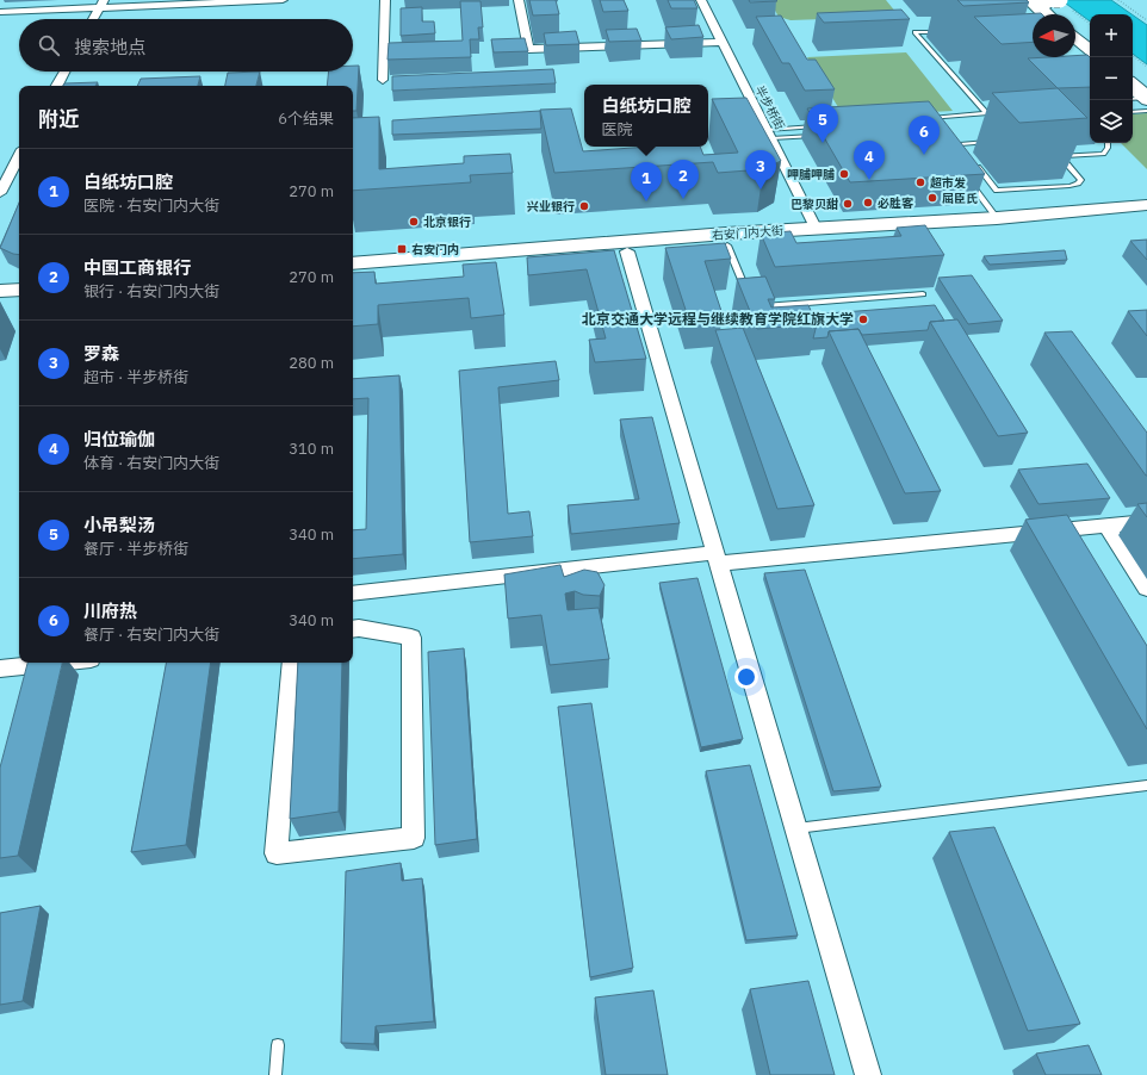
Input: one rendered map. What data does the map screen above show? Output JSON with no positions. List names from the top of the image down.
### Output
{
  "streets": {
    "main road": ["右安门内大街"],
    "street": ["半步桥街"]
  },
  "crossings": [
    ["半步桥街", "右安门内大街"]
  ],
  "places": {
    "other": [
      "呷脯呷脯",
      "超市发",
      "屈臣氏",
      "必胜客",
      "巴黎贝甜",
      "兴业银行",
      "北京银行",
      "北京交通大学远程与继续教育学院红旗大学"
    ],
    "transit": ["右安门内"]
  },
  "north": "left",
  "page": {
    "map_buttons": ["+", "−"],
    "search": "搜索地点",
    "popup": ["白纸坊口腔", "医院"],
    "heading": ["附近", "6个结果"],
    "pins": [
      "5",
      "6",
      "4",
      "3",
      "2",
      "1"
    ],
    "list": [
      {
        "mark": "1",
        "name": "白纸坊口腔",
        "note": "医院 · 右安门内大街",
        "value": "270 m"
      },
      {
        "mark": "2",
        "name": "中国工商银行",
        "note": "银行 · 右安门内大街",
        "value": "270 m"
      },
      {
        "mark": "3",
        "name": "罗森",
        "note": "超市 · 半步桥街",
        "value": "280 m"
      },
      {
        "mark": "4",
        "name": "归位瑜伽",
        "note": "体育 · 右安门内大街",
        "value": "310 m"
      },
      {
        "mark": "5",
        "name": "小吊梨汤",
        "note": "餐厅 · 半步桥街",
        "value": "340 m"
      },
      {
        "mark": "6",
        "name": "川府热",
        "note": "餐厅 · 右安门内大街",
        "value": "340 m"
      }
    ]
  }
}
